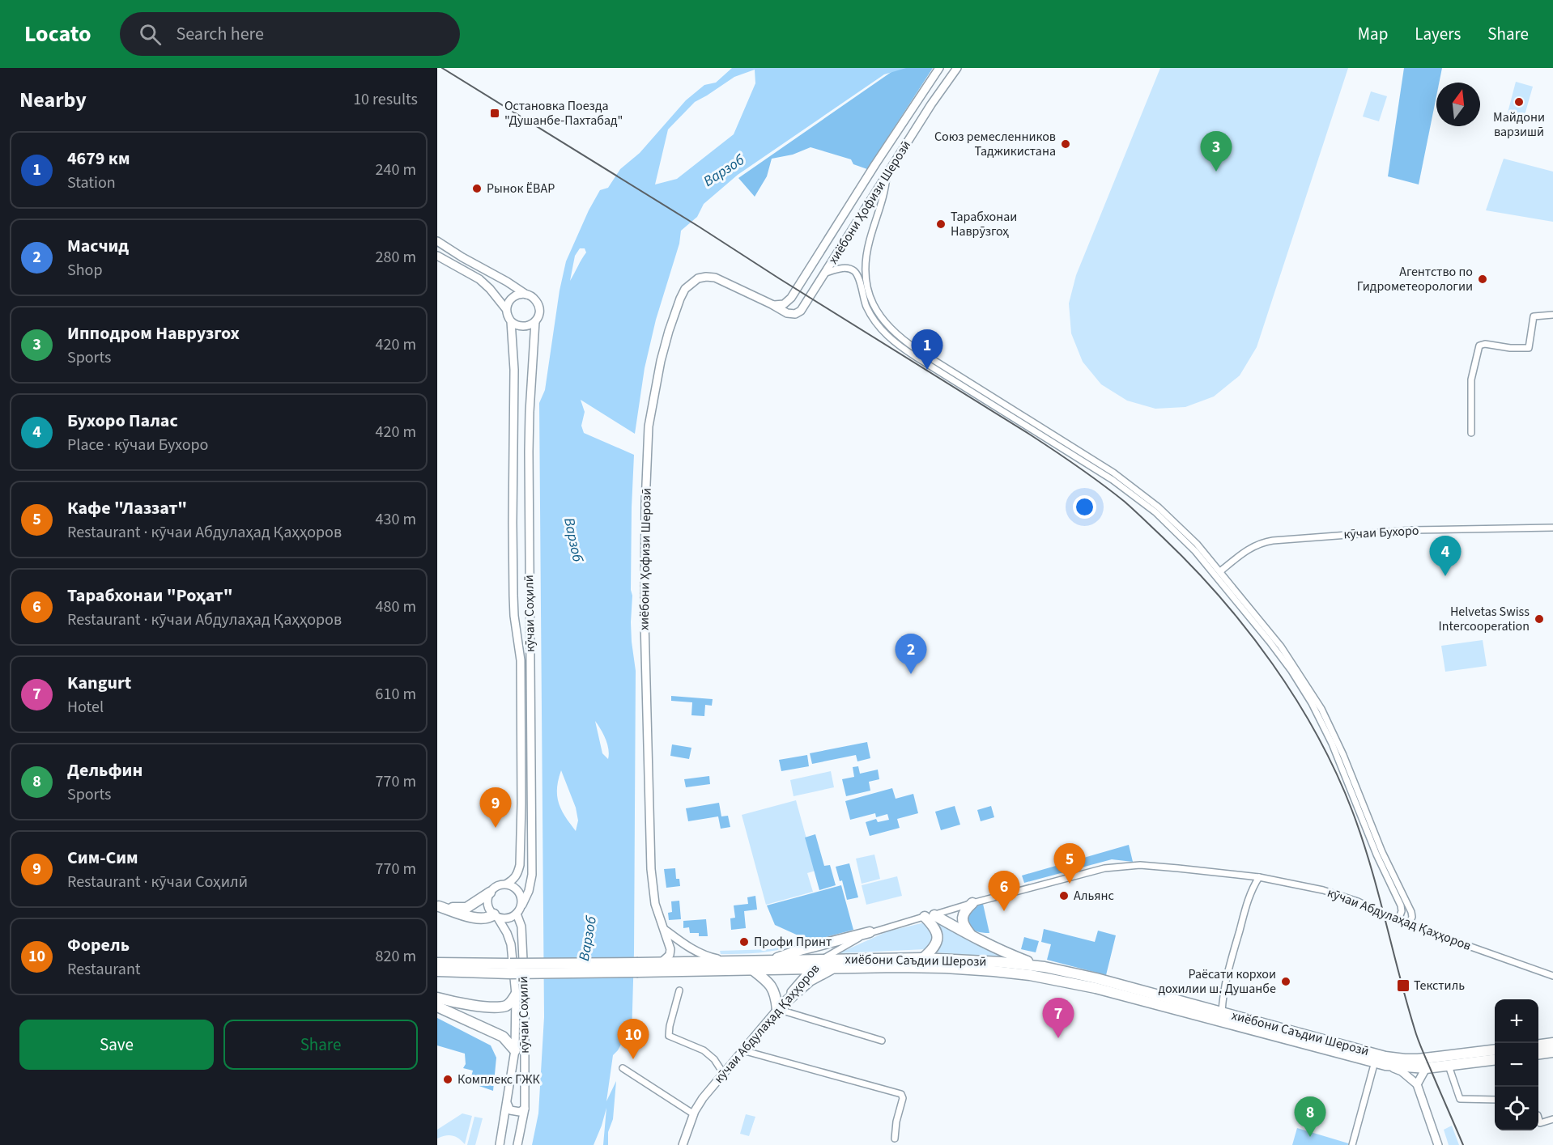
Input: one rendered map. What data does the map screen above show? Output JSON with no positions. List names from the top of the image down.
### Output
{
  "streets": {
    "highway": ["хиёбони Саъдии Шерозӣ"],
    "main road": ["хиёбони Ҳофизи Шерозӣ", "кӯчаи Соҳилӣ", "кӯчаи Абдулаҳад Қаҳҳоров"],
    "street": ["кӯчаи Бухоро"]
  },
  "crossings": [
    ["хиёбони Ҳофизи Шерозӣ", "хиёбони Саъдии Шерозӣ"],
    ["кӯчаи Абдулаҳад Қаҳҳоров", "хиёбони Саъдии Шерозӣ"]
  ],
  "water": ["Варзоб"],
  "places": {
    "other": [
      "Майдони варзишӣ",
      "Союз ремесленников Таджикистана",
      "Рынок ЁВАР",
      "Тарабхонаи Наврӯзгоҳ",
      "Агентство по Гидрометеорологии",
      "Helvetas Swiss Intercooperation",
      "Альянс",
      "Профи Принт",
      "Раёсати корхои дохилии ш. Душанбе",
      "Комплекс ГЖК"
    ],
    "transit": ["Остановка Поезда \"Душанбе-Пахтабад\"", "Текстиль"]
  },
  "north": "top",
  "page": {
    "header": "Locato",
    "search": "Search here",
    "nav": ["Map", "Layers", "Share"],
    "heading": ["Nearby", "10 results"],
    "list": [
      {
        "mark": "1",
        "name": "4679 км",
        "note": "Station",
        "value": "240 m"
      },
      {
        "mark": "2",
        "name": "Масчид",
        "note": "Shop",
        "value": "280 m"
      },
      {
        "mark": "3",
        "name": "Ипподром Наврузгох",
        "note": "Sports",
        "value": "420 m"
      },
      {
        "mark": "4",
        "name": "Бухоро Палас",
        "note": "Place · кӯчаи Бухоро",
        "value": "420 m"
      },
      {
        "mark": "5",
        "name": "Кафе \"Лаззат\"",
        "note": "Restaurant · кӯчаи Абдулаҳад Қаҳҳоров",
        "value": "430 m"
      },
      {
        "mark": "6",
        "name": "Тарабхонаи \"Роҳат\"",
        "note": "Restaurant · кӯчаи Абдулаҳад Қаҳҳоров",
        "value": "480 m"
      },
      {
        "mark": "7",
        "name": "Kangurt",
        "note": "Hotel",
        "value": "610 m"
      },
      {
        "mark": "8",
        "name": "Дельфин",
        "note": "Sports",
        "value": "770 m"
      },
      {
        "mark": "9",
        "name": "Сим-Сим",
        "note": "Restaurant · кӯчаи Соҳилӣ",
        "value": "770 m"
      },
      {
        "mark": "10",
        "name": "Форель",
        "note": "Restaurant",
        "value": "820 m"
      }
    ],
    "pins": [
      "3",
      "1",
      "4",
      "2",
      "9",
      "5",
      "6",
      "7",
      "10",
      "8"
    ],
    "map_buttons": ["+", "−"],
    "buttons": ["Save", "Share"]
  }
}
